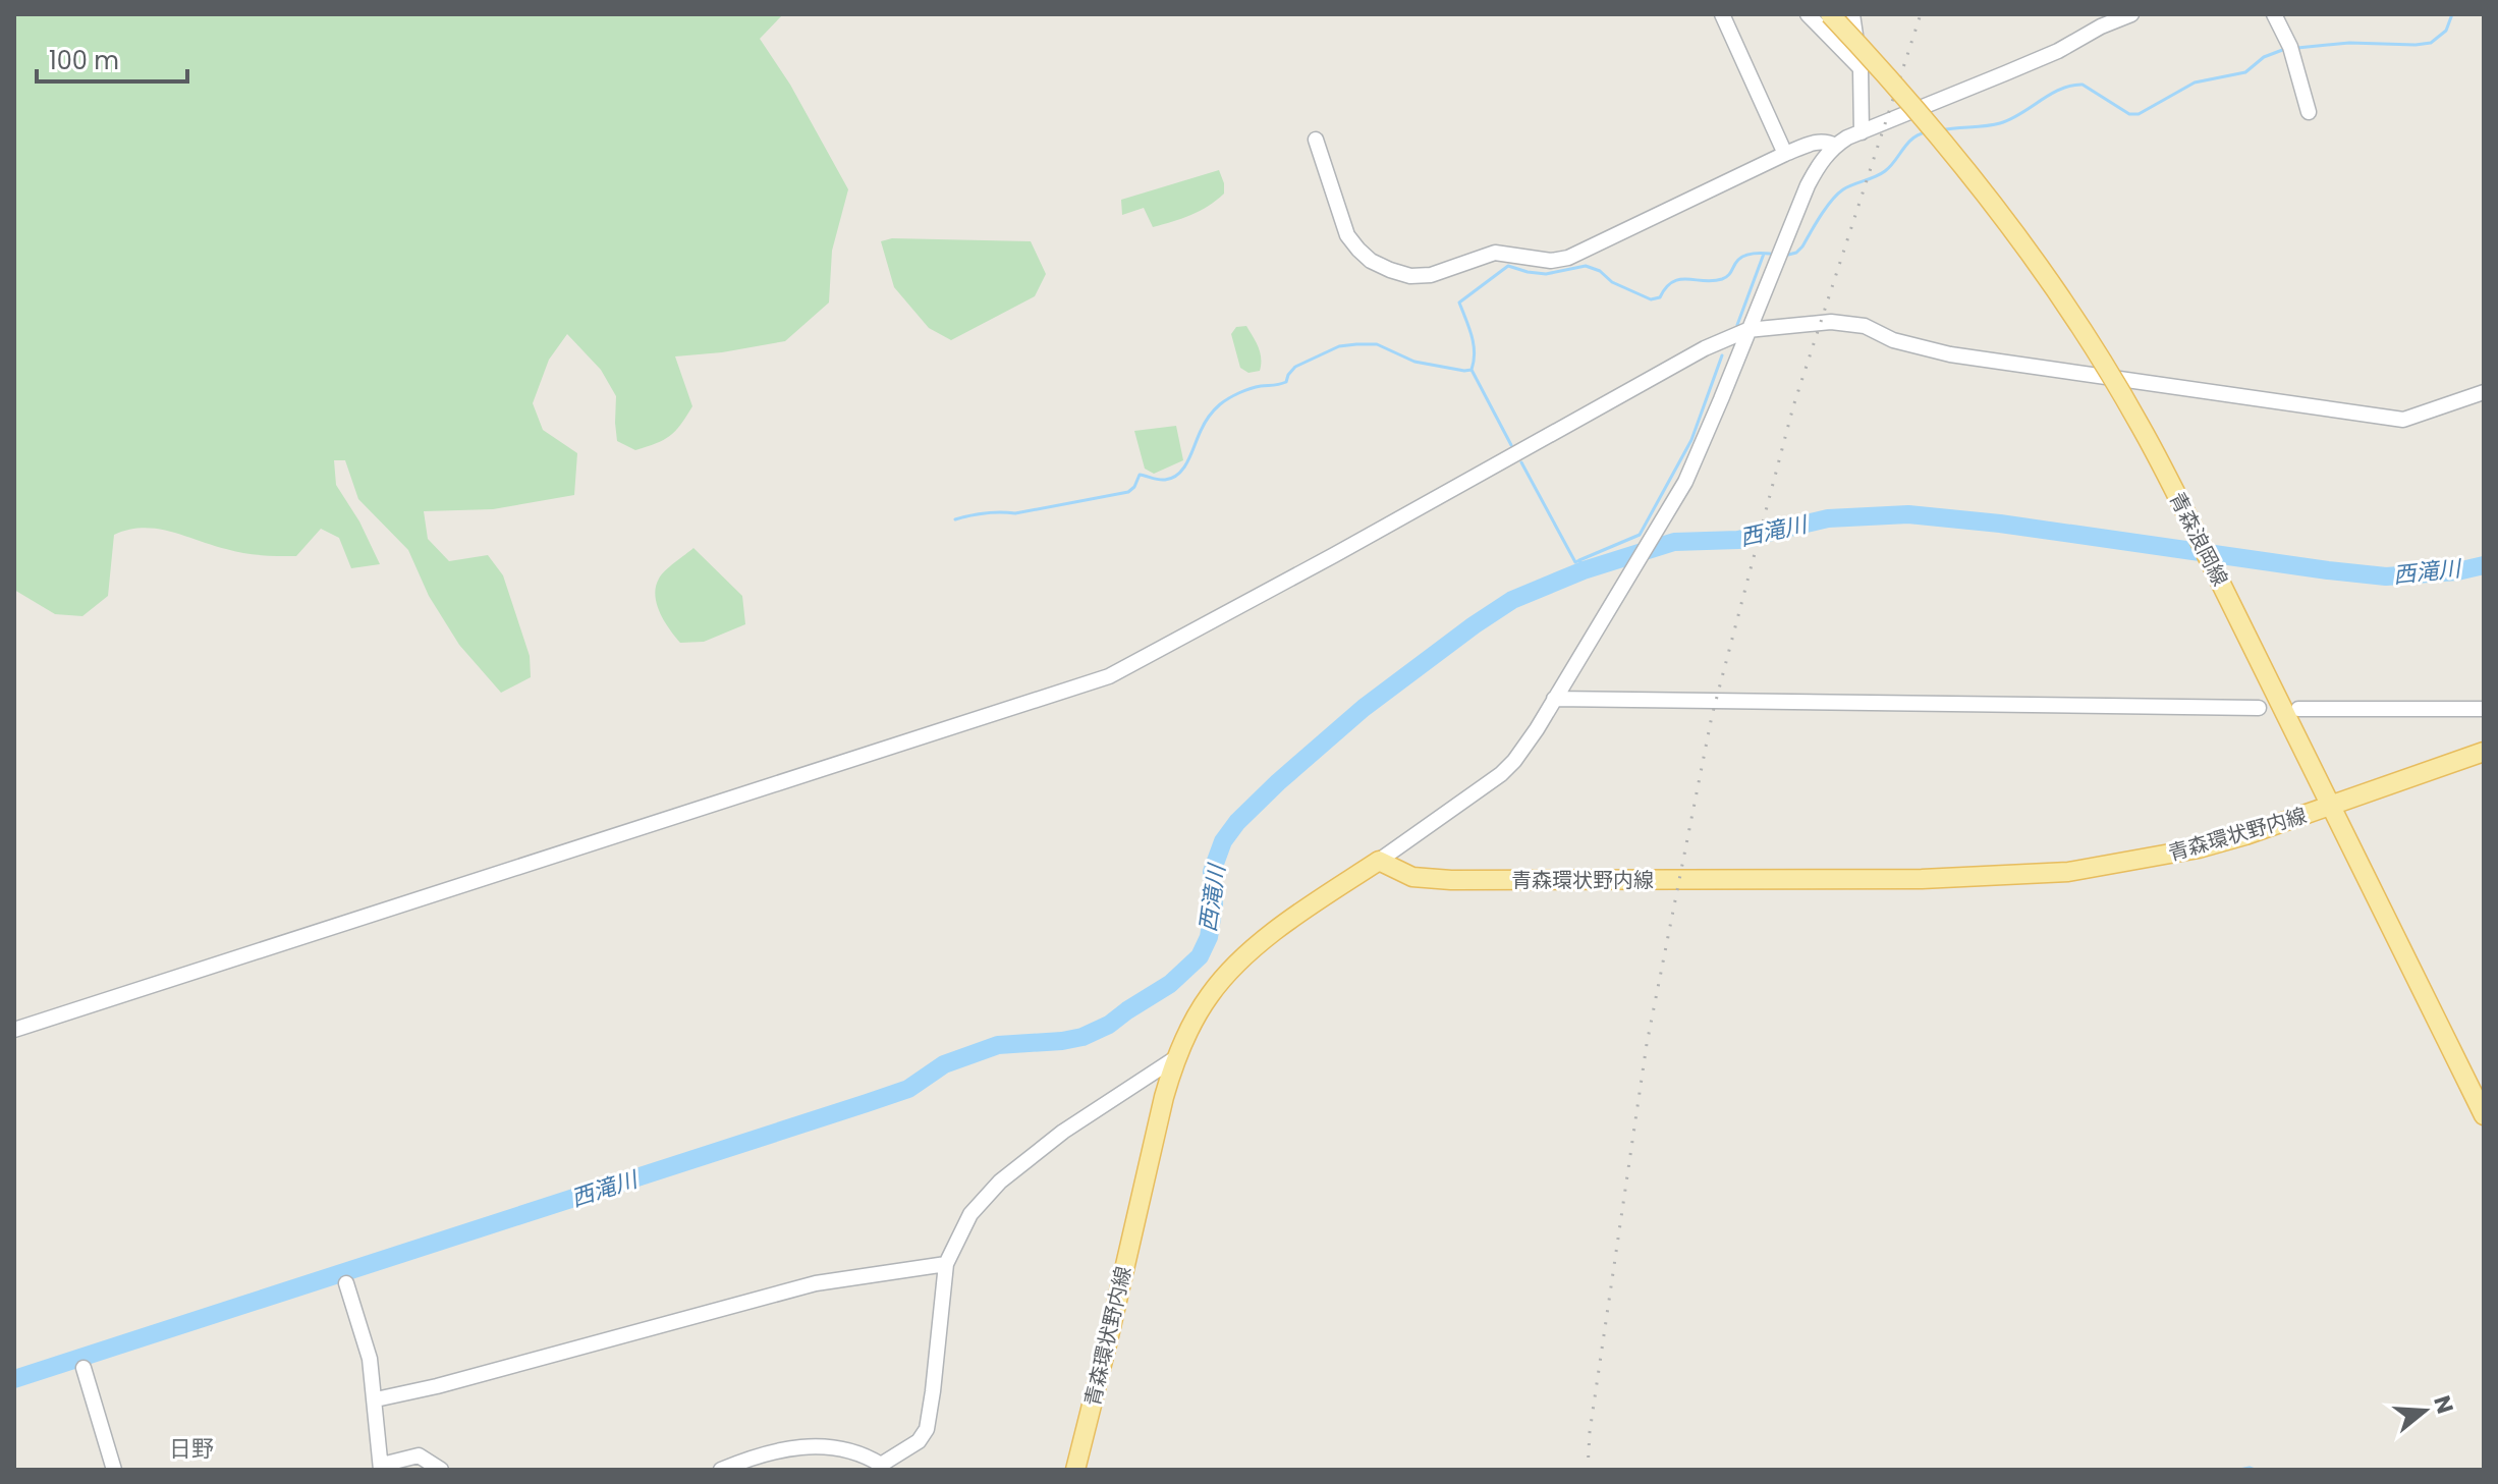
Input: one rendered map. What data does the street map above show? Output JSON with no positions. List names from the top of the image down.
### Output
{
  "streets": {
    "main road": ["青森浪岡線", "青森環状野内線"]
  },
  "crossings": [
    ["青森浪岡線", "青森環状野内線"]
  ],
  "districts": ["日野"],
  "water": ["西滝川"],
  "scale_bar": "100 m",
  "north": "right"
}
